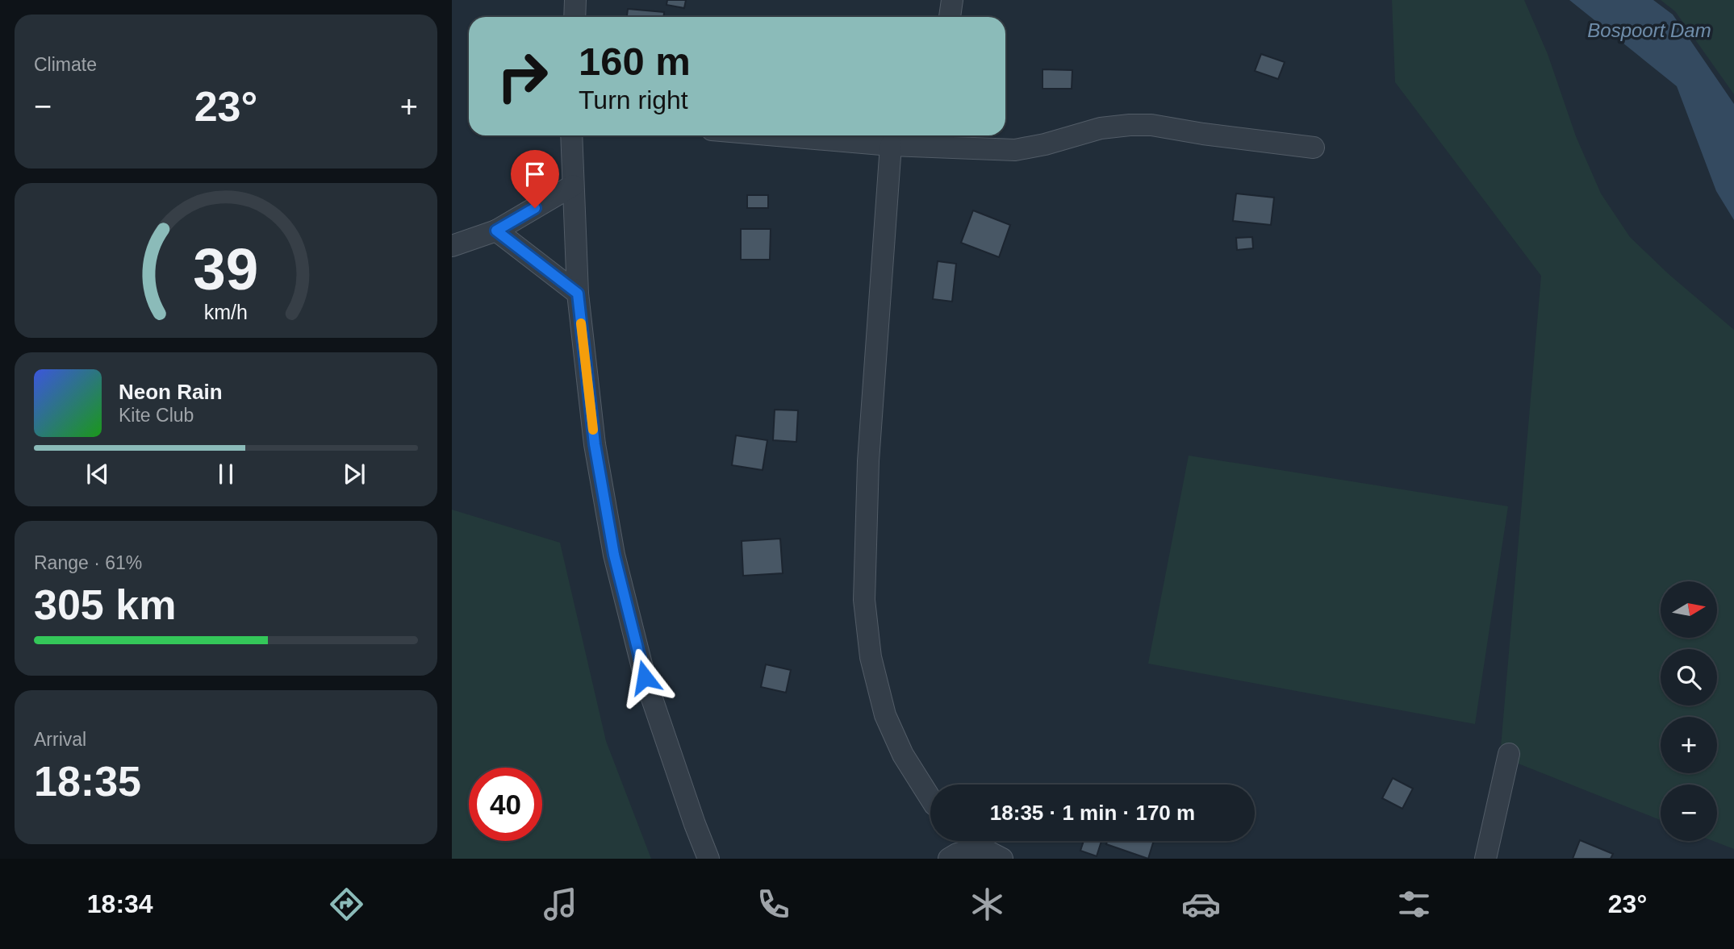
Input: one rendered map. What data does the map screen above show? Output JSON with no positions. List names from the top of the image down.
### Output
{
  "water": ["Bospoort Dam"],
  "north": "right",
  "page": {
    "tile": [
      "Climate",
      ["Range · 61%", "305 km"],
      ["Arrival", "18:35"]
    ],
    "turn": ["160 m", "Turn right"],
    "heat": ["−", "23°", "+"],
    "song": ["Neon Rain", "Kite Club"],
    "map_buttons": ["+", "−"],
    "limit": "40",
    "trip": "18:35 · 1 min · 170 m",
    "tabs": ["18:34", "23°"],
    "gauge": ["39", "km/h"]
  }
}
